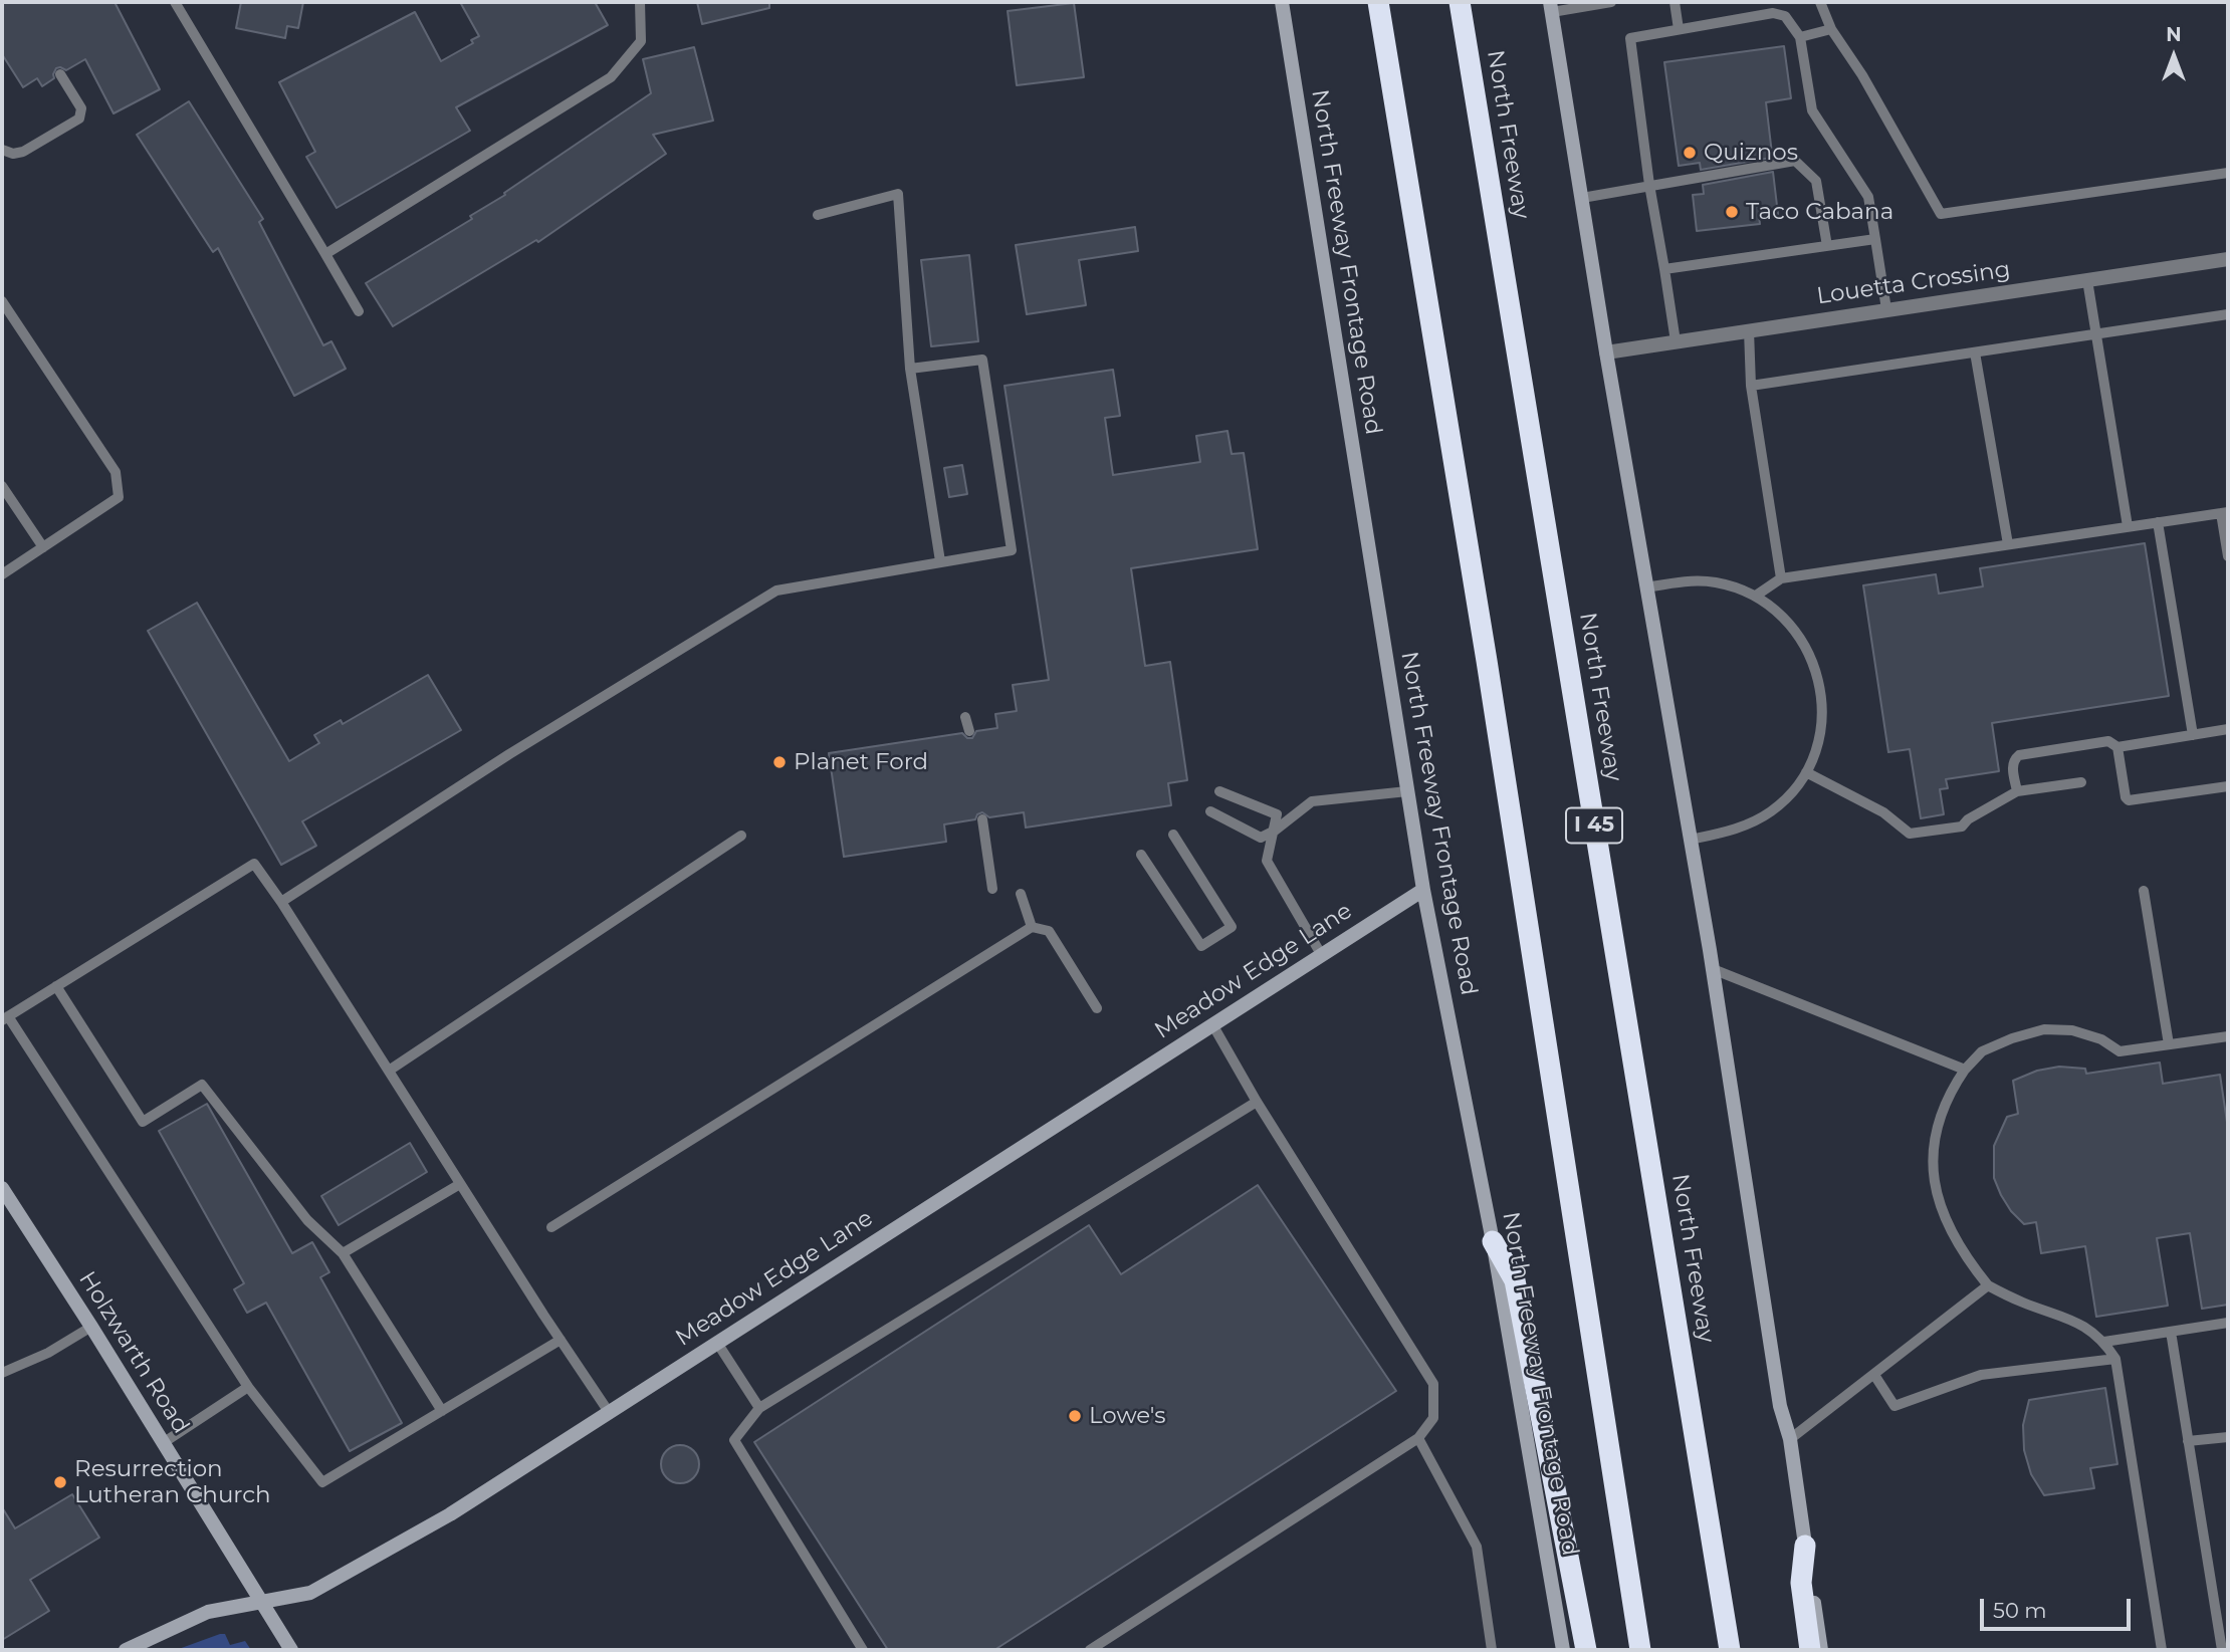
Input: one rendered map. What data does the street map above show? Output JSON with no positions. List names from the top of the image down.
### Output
{
  "streets": {
    "highway": ["North Freeway", "I 45"],
    "main road": ["North Freeway Frontage Road", "Meadow Edge Lane", "Holzwarth Road"],
    "street": ["Louetta Crossing"]
  },
  "crossings": [
    ["North Freeway Frontage Road", "Meadow Edge Lane"],
    ["Meadow Edge Lane", "Holzwarth Road"]
  ],
  "places": [
    "Quiznos",
    "Taco Cabana",
    "Planet Ford",
    "Lowe's",
    "Resurrection Lutheran Church"
  ],
  "scale_bar": "50 m",
  "north": "top"
}
